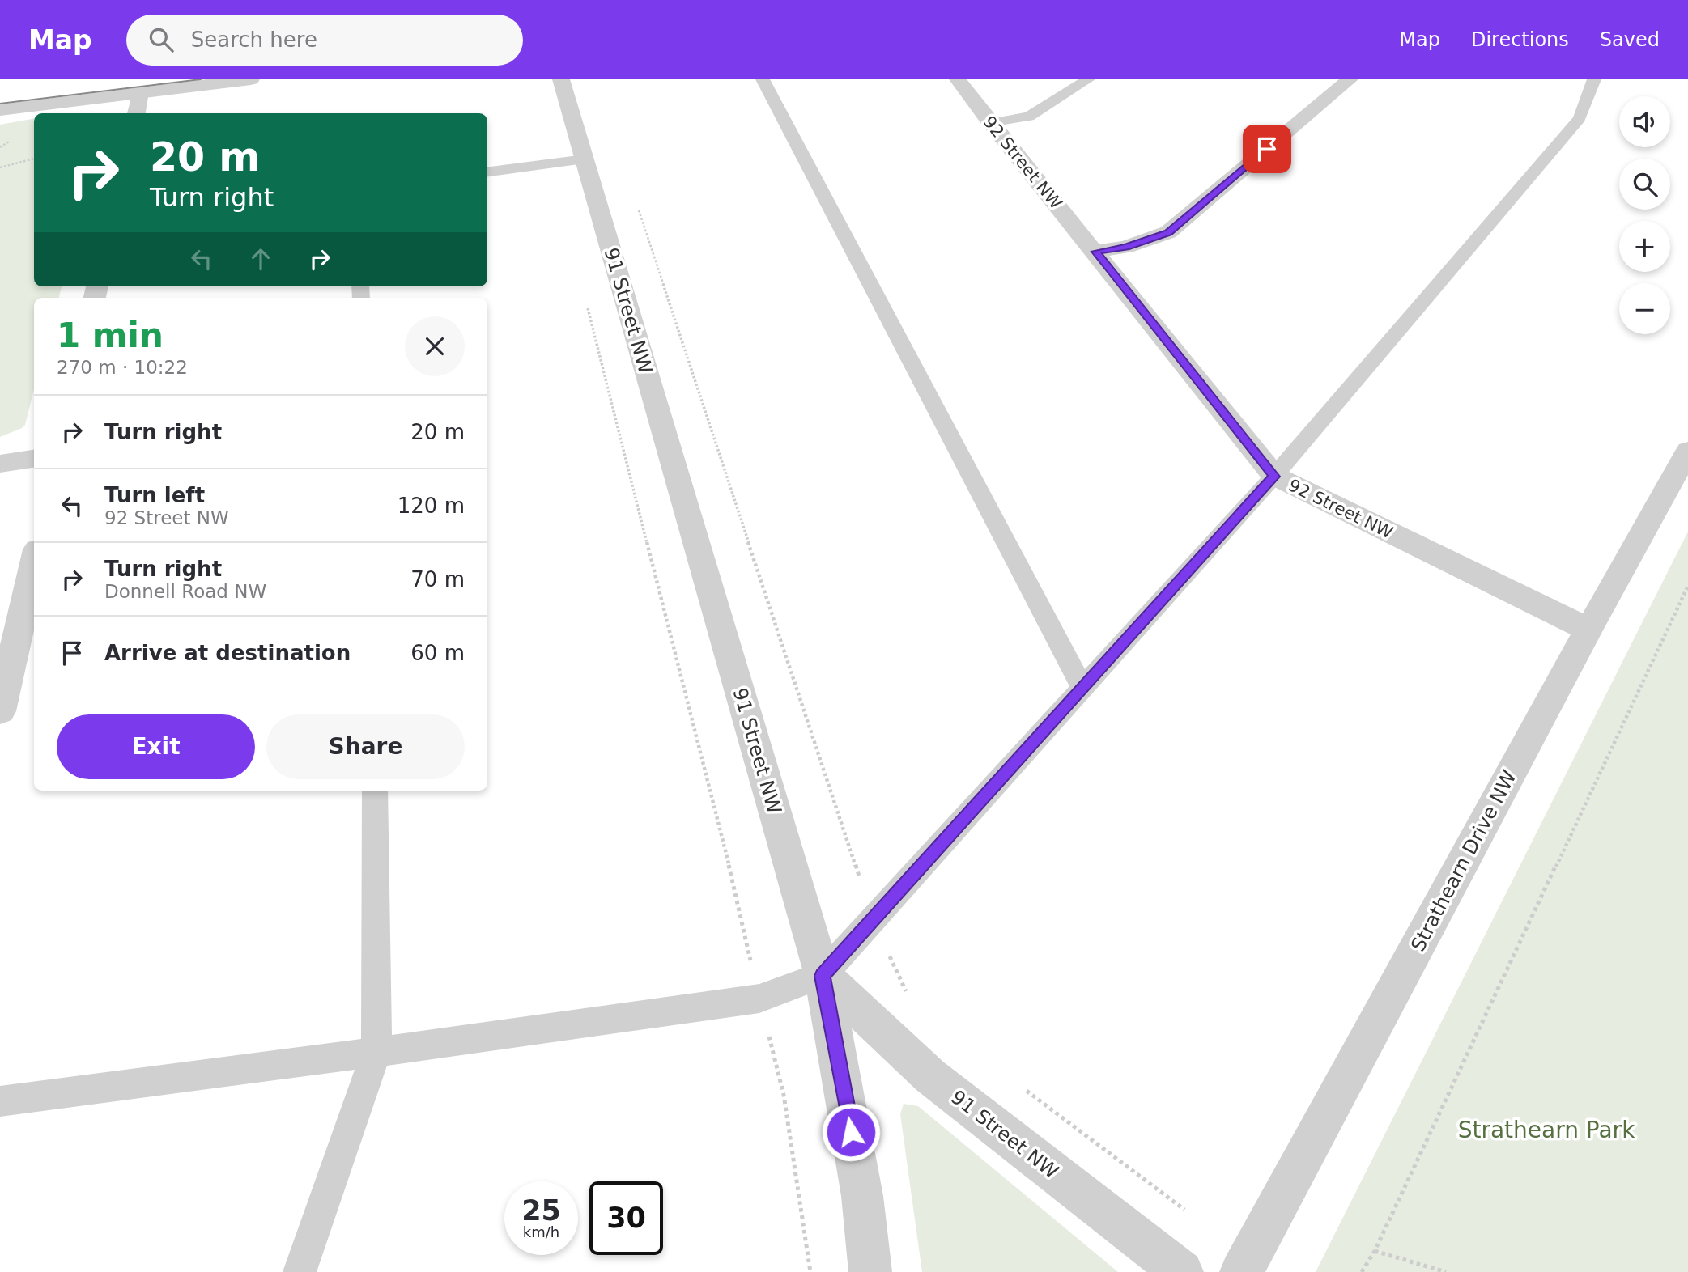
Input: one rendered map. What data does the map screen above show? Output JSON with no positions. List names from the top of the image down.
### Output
{
  "streets": {
    "street": ["92 Street NW", "91 Street NW", "Strathearn Drive NW"]
  },
  "crossings": [
    ["92 Street NW", "Strathearn Drive NW"]
  ],
  "parks": ["Strathearn Park"],
  "page": {
    "header": "Map",
    "search": "Search here",
    "nav": ["Map", "Directions", "Saved"],
    "map_buttons": ["+", "−"],
    "turn": ["20 m", "Turn right"],
    "heading": ["1 min", "270 m · 10:22"],
    "list": [
      {
        "name": "Turn right",
        "value": "20 m"
      },
      {
        "name": "Turn left",
        "note": "92 Street NW",
        "value": "120 m"
      },
      {
        "name": "Turn right",
        "note": "Donnell Road NW",
        "value": "70 m"
      },
      {
        "name": "Arrive at destination",
        "value": "60 m"
      }
    ],
    "buttons": ["Exit", "Share"],
    "speed": "25 km/h",
    "limit": "30"
  }
}
